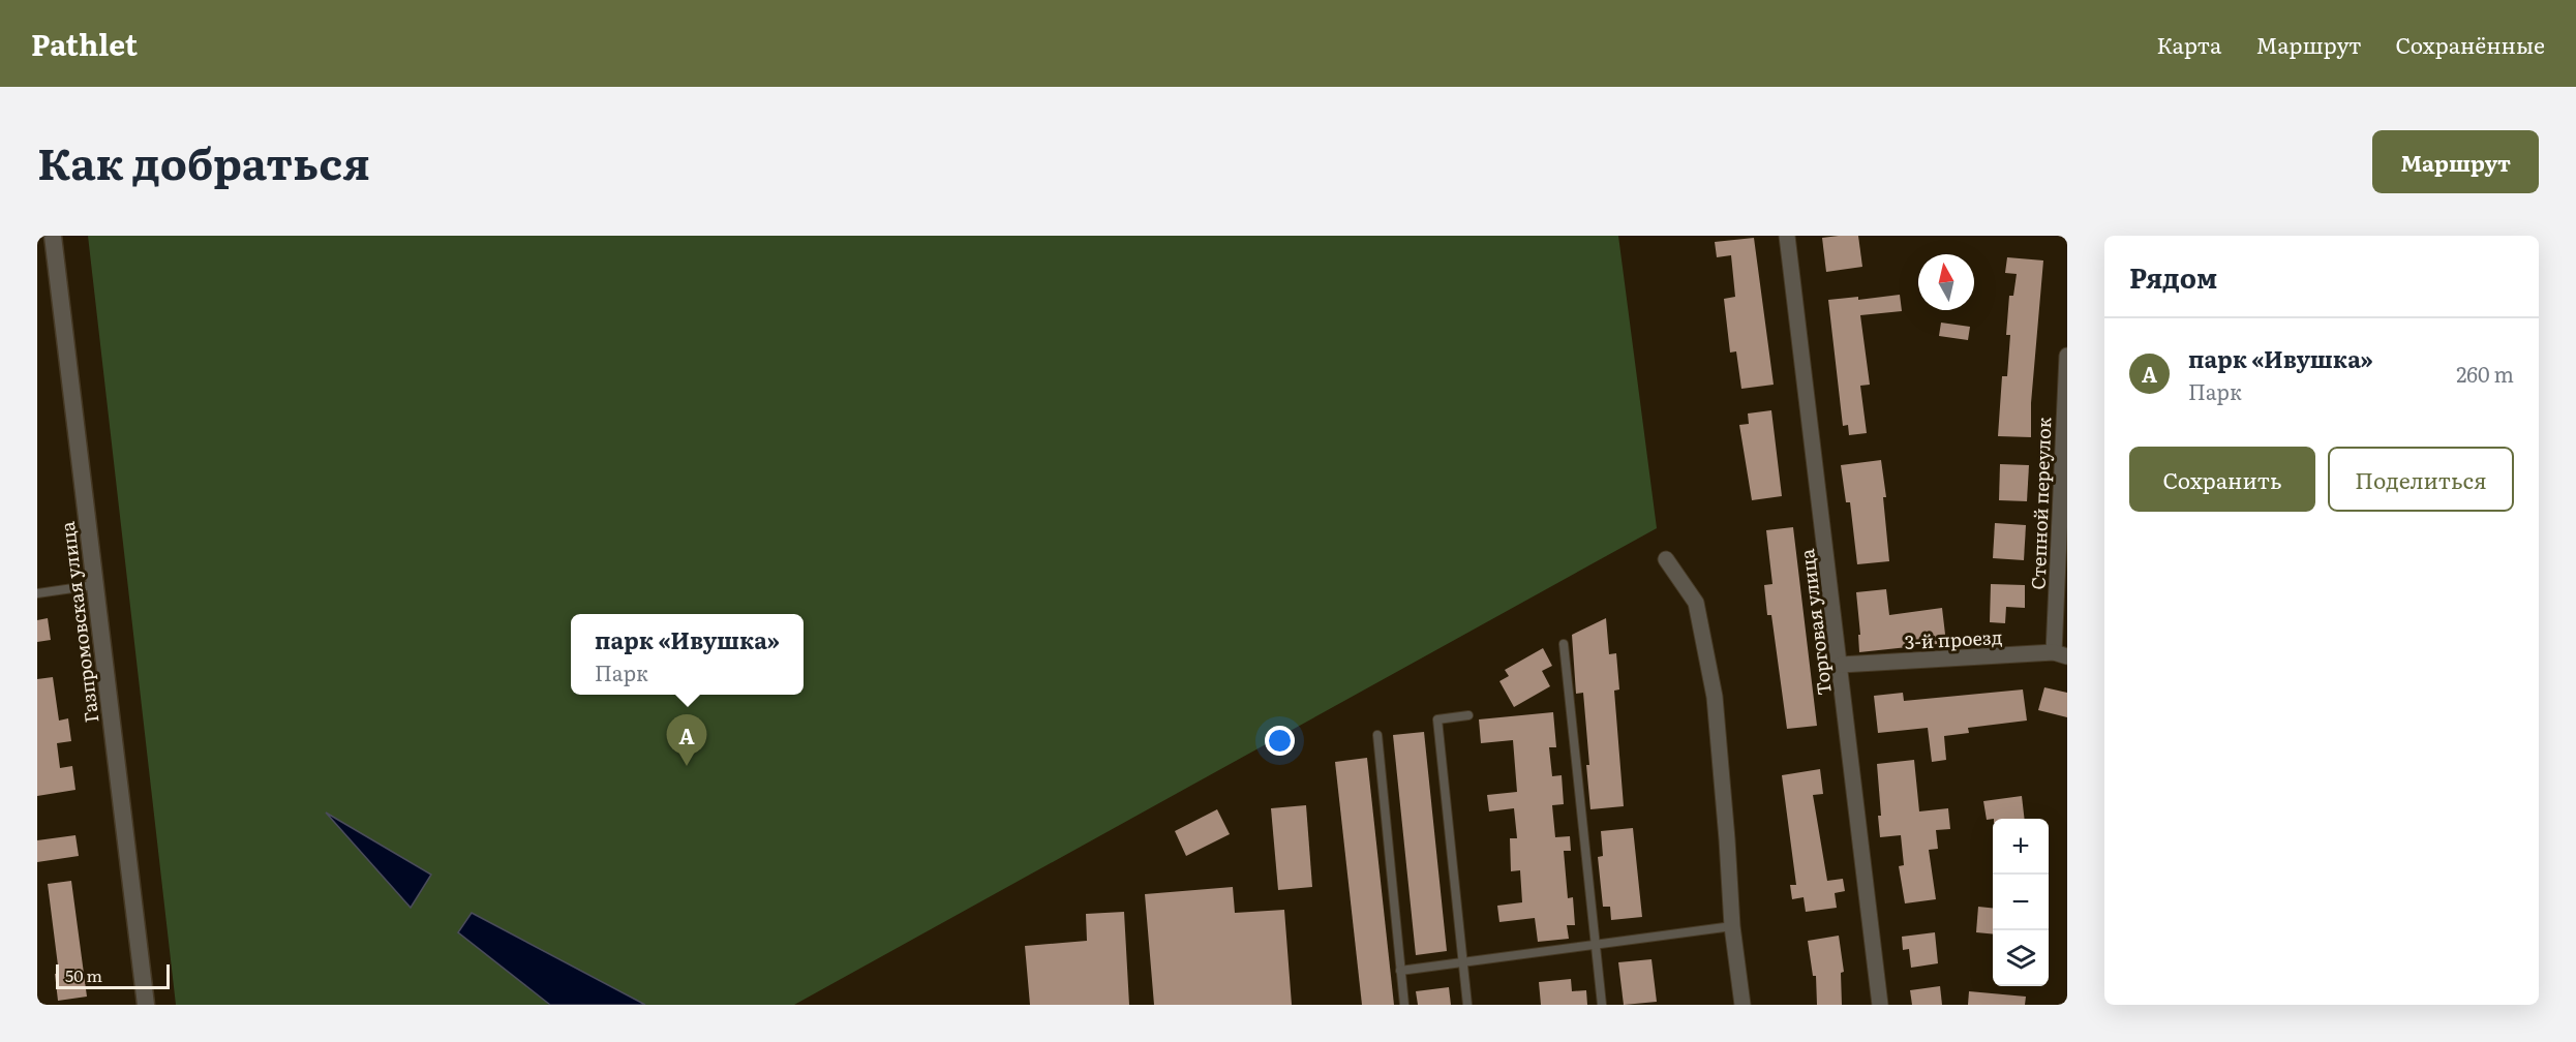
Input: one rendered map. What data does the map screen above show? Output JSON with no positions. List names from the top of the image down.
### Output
{
  "streets": {
    "street": [
      "Степной переулок",
      "Газпромовская улица",
      "Торговая улица",
      "3-й проезд"
    ]
  },
  "crossings": [
    ["Степной переулок", "3-й проезд"],
    ["Торговая улица", "3-й проезд"]
  ],
  "scale_bar": "50 m",
  "north": "top",
  "page": {
    "header": "Pathlet",
    "nav": ["Карта", "Маршрут", "Сохранённые"],
    "title": "Как добраться",
    "buttons": [
      "Маршрут",
      ["Сохранить", "Поделиться"]
    ],
    "heading": "Рядом",
    "list": [
      {
        "mark": "A",
        "name": "парк «Ивушка»",
        "note": "Парк",
        "value": "260 m"
      }
    ],
    "popup": ["парк «Ивушка»", "Парк"],
    "pins": "A",
    "map_buttons": ["+", "−"],
    "scale": "50 m"
  }
}
